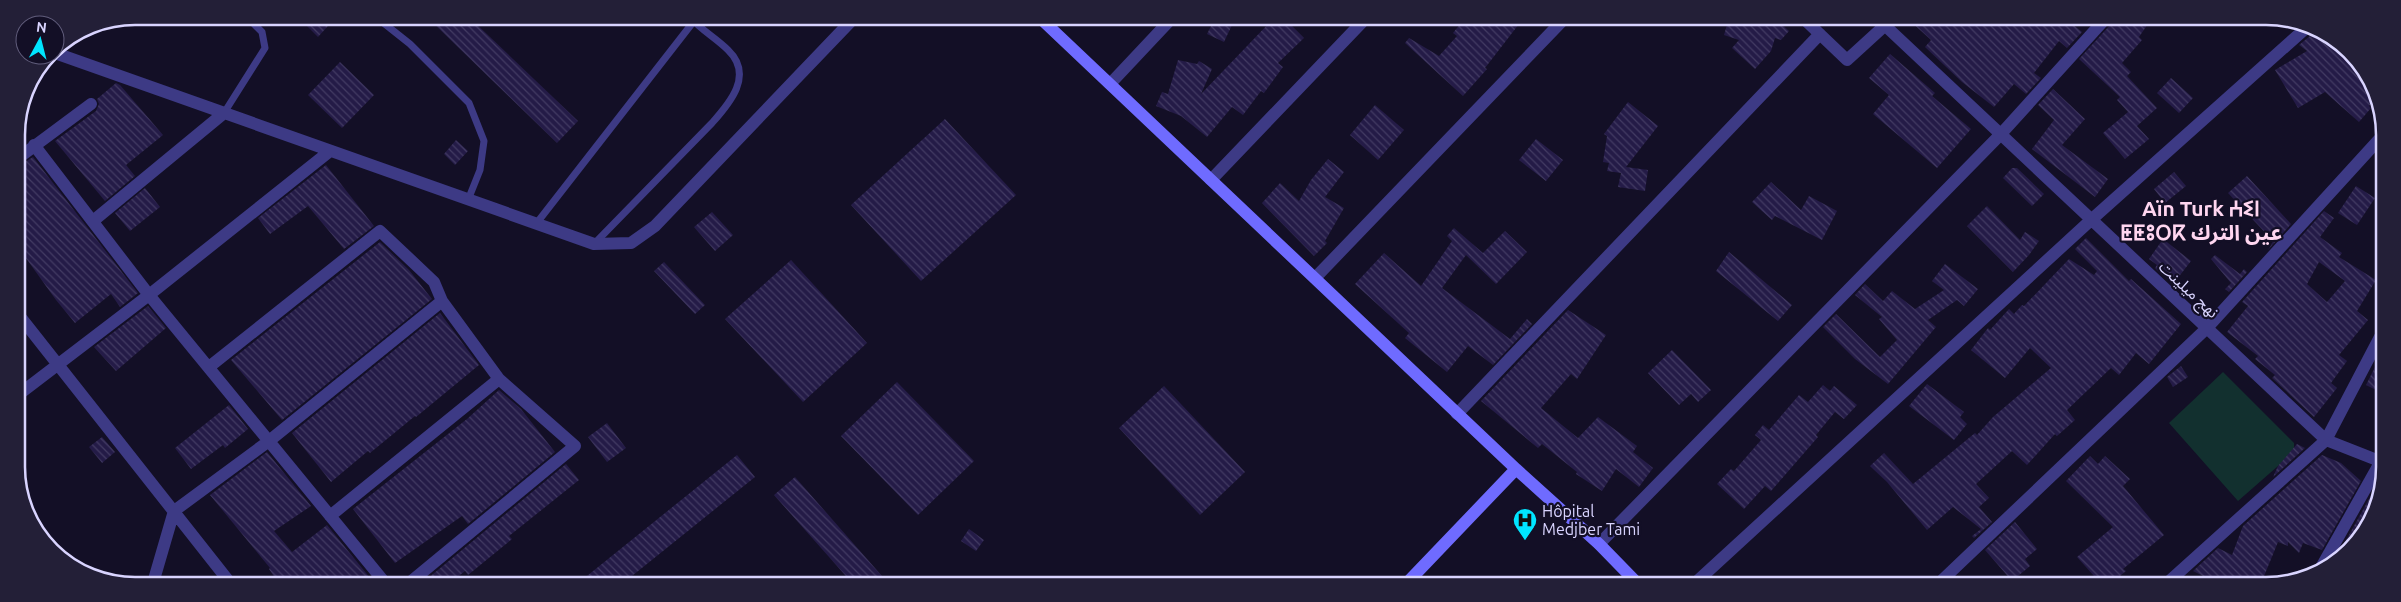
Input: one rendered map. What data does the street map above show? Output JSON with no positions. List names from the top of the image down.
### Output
{
  "streets": {
    "street": ["نهج ميلينت"]
  },
  "districts": ["Aïn Turk ⵄⵉⵏ ⵟⵟⵓⵔⴽ عين الترك"],
  "places": {
    "hospital": ["Hôpital Medjber Tami"]
  },
  "north": "top"
}
